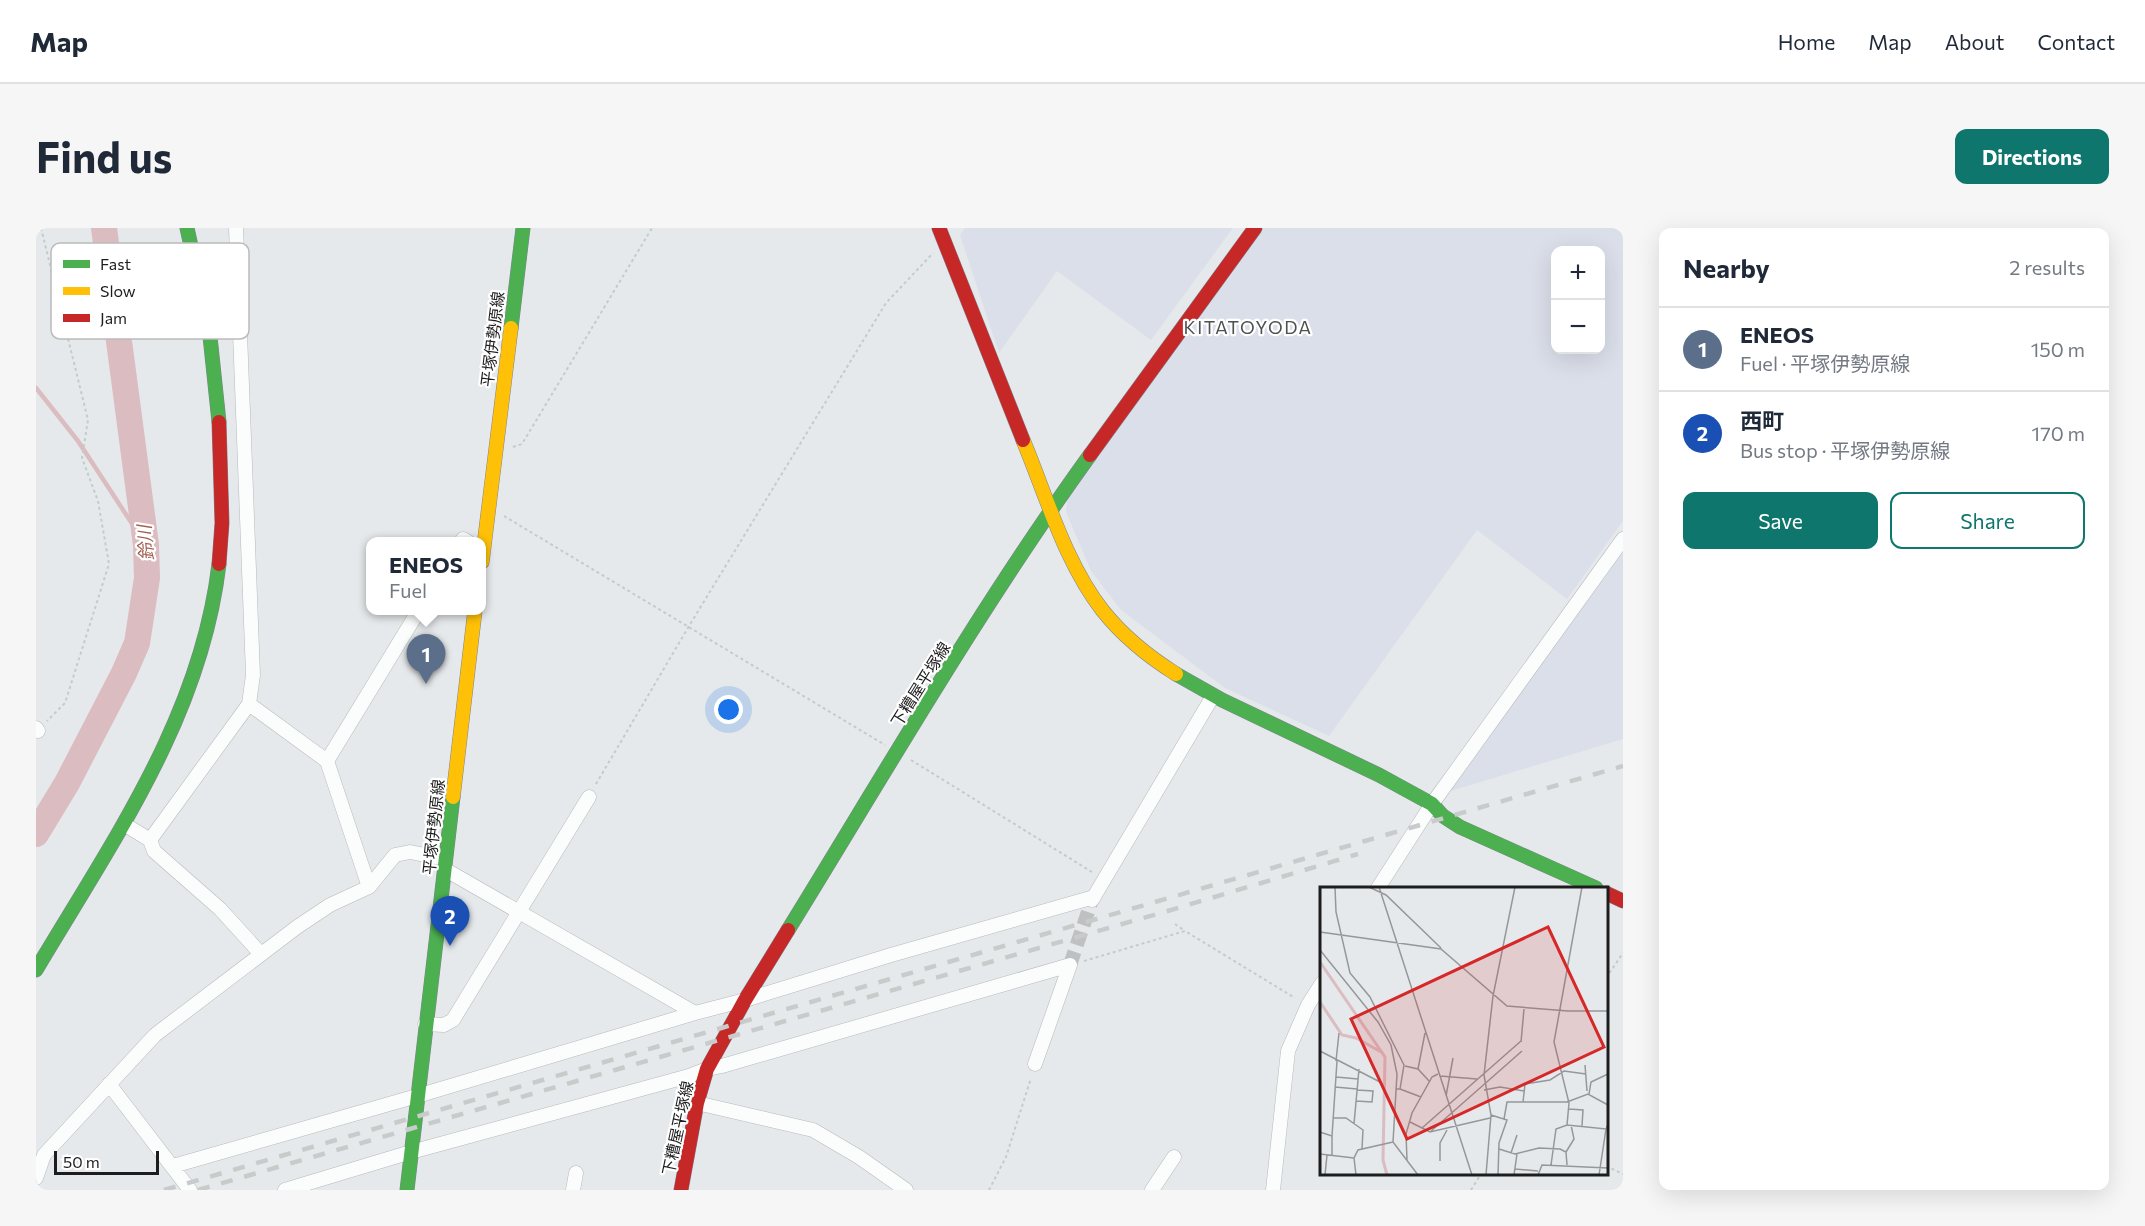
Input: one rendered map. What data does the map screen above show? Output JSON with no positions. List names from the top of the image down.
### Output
{
  "streets": {
    "main road": ["平塚伊勢原線", "下糟屋平塚線"]
  },
  "districts": ["KITATOYODA"],
  "water": ["鈴川"],
  "legend": ["Fast", "Slow", "Jam"],
  "scale_bar": "50 m",
  "page": {
    "header": "Map",
    "nav": [
      "Home",
      "Map",
      "About",
      "Contact"
    ],
    "buttons": [
      "Directions",
      ["Save", "Share"]
    ],
    "title": "Find us",
    "heading": ["Nearby", "2 results"],
    "map_buttons": ["+", "−"],
    "list": [
      {
        "mark": "1",
        "name": "ENEOS",
        "note": "Fuel · 平塚伊勢原線",
        "value": "150 m"
      },
      {
        "mark": "2",
        "name": "西町",
        "note": "Bus stop · 平塚伊勢原線",
        "value": "170 m"
      }
    ],
    "popup": ["ENEOS", "Fuel"],
    "pins": ["1", "2"],
    "scale": "50 m"
  }
}
